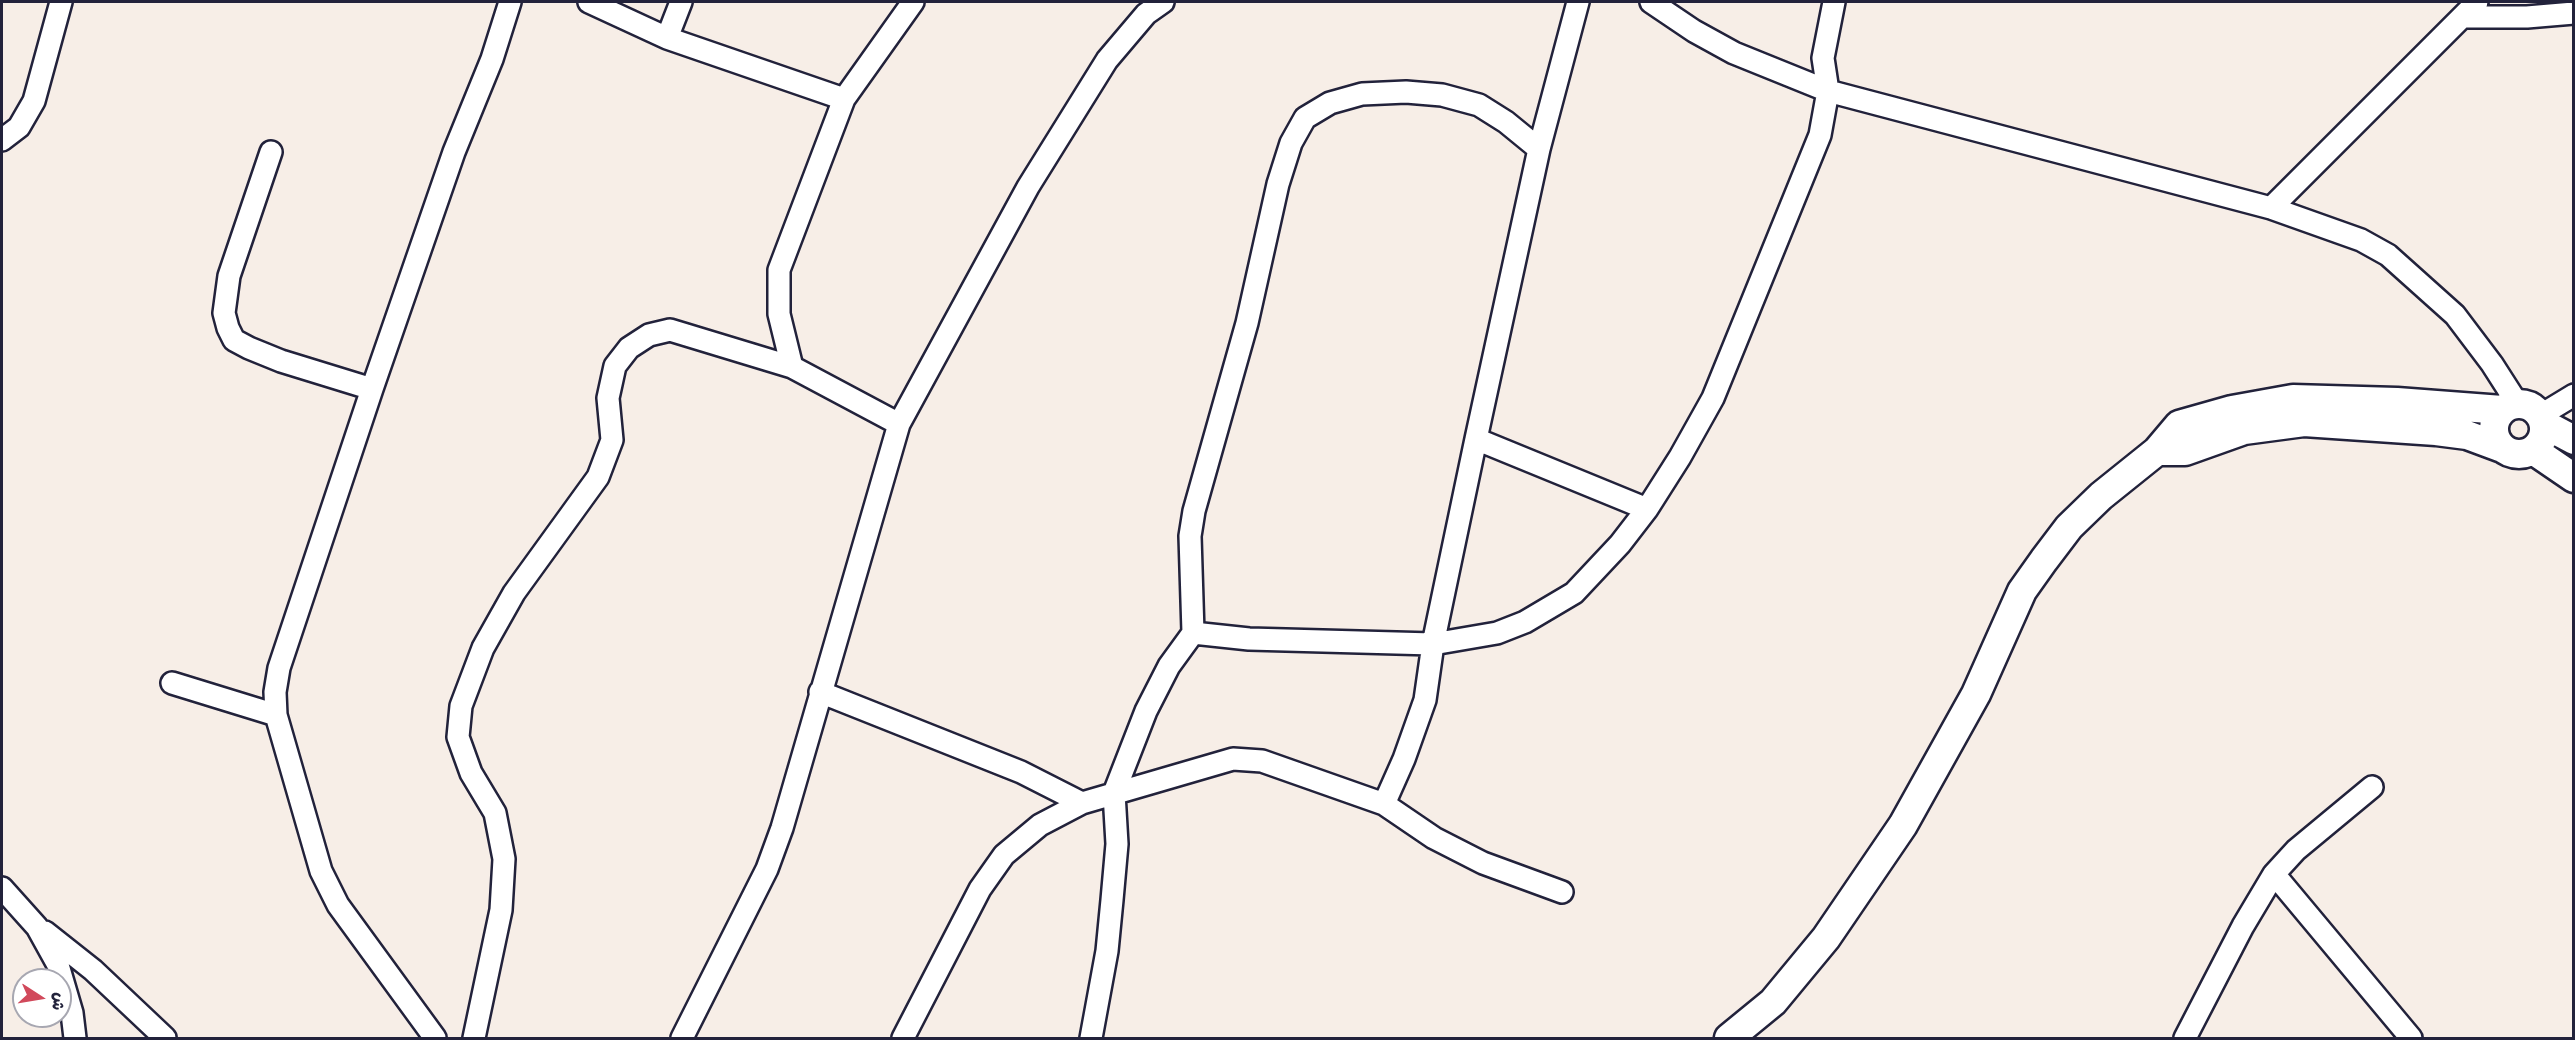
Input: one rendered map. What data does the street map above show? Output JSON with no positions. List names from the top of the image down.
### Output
{
  "north": "right"
}
